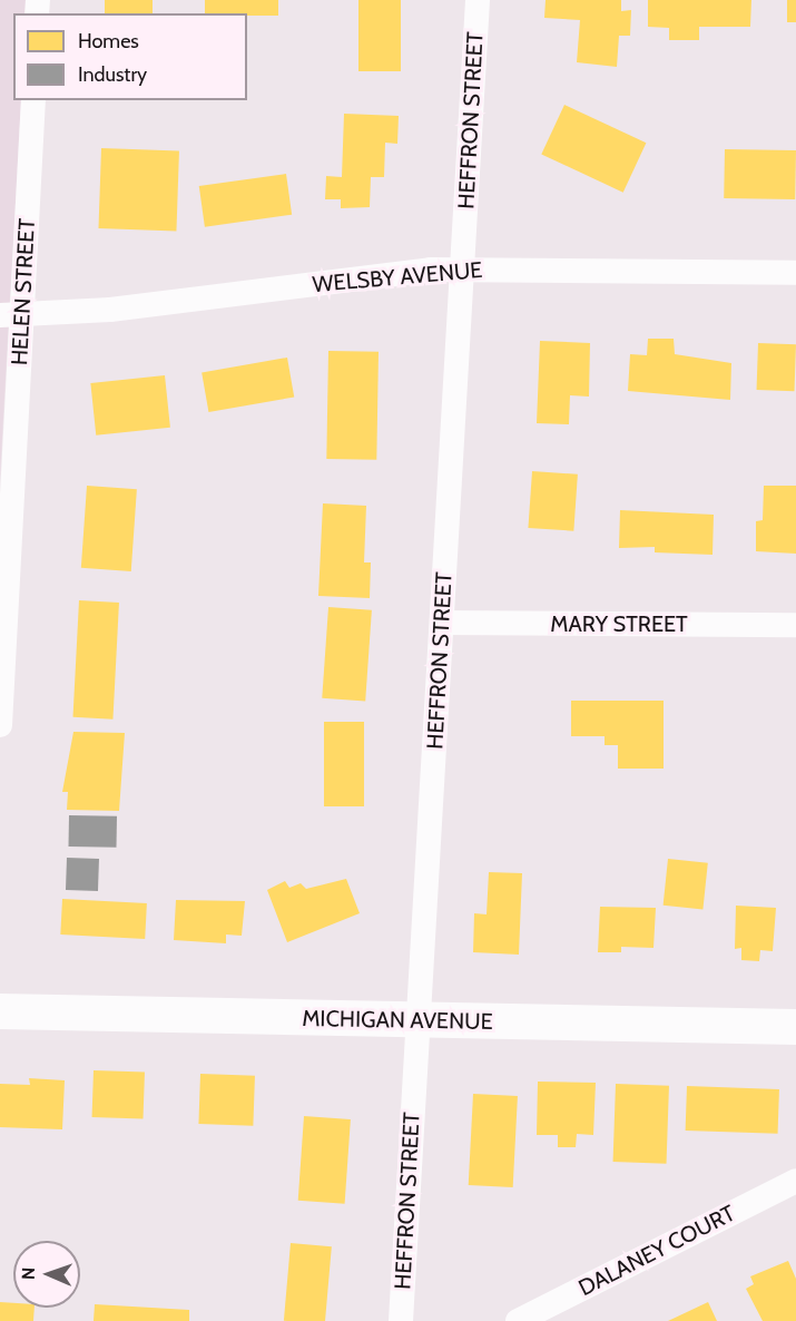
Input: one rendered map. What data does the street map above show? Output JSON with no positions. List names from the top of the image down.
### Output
{
  "streets": {
    "street": [
      "HEFFRON STREET",
      "WELSBY AVENUE",
      "HELEN STREET",
      "MARY STREET",
      "MICHIGAN AVENUE",
      "DALANEY COURT"
    ]
  },
  "crossings": [
    ["HEFFRON STREET", "WELSBY AVENUE"],
    ["HEFFRON STREET", "MARY STREET"],
    ["HEFFRON STREET", "MICHIGAN AVENUE"],
    ["WELSBY AVENUE", "HELEN STREET"]
  ],
  "legend": ["Homes", "Industry"],
  "north": "left"
}
